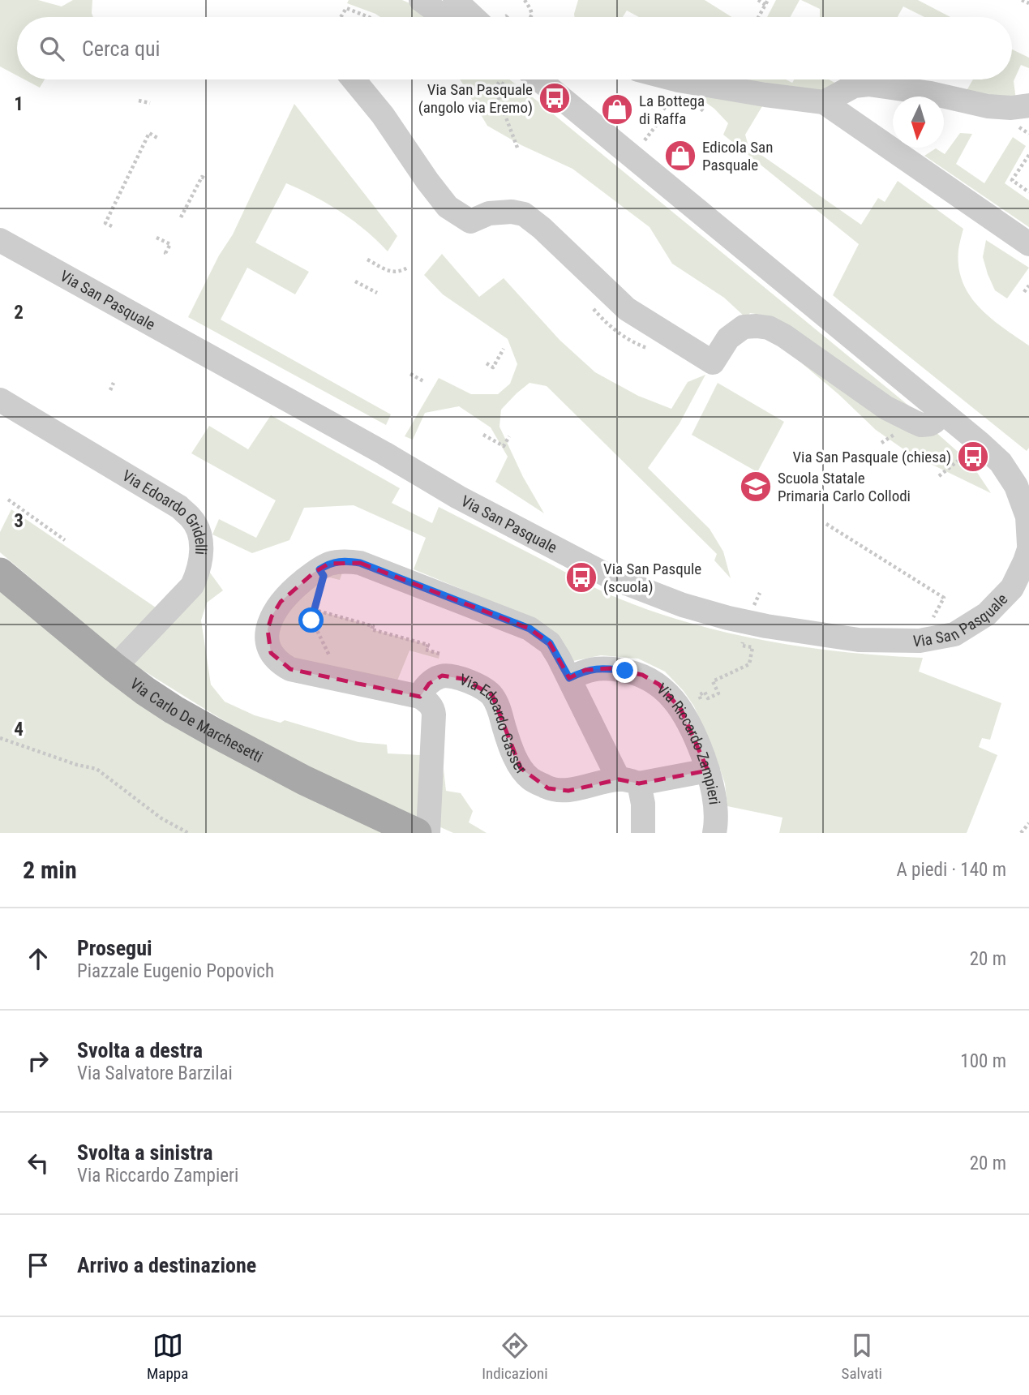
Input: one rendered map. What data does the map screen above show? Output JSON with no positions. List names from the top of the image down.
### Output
{
  "streets": {
    "main road": ["Via Carlo De Marchesetti"],
    "street": [
      "Via San Pasquale",
      "Via Edoardo Gridelli",
      "Via Edoardo Gasser",
      "Via Riccardo Zampieri"
    ]
  },
  "crossings": [
    ["Via Edoardo Gridelli", "Via Carlo De Marchesetti"],
    ["Via Edoardo Gasser", "Via Riccardo Zampieri"]
  ],
  "places": {
    "bus stop": ["Via San Pasquale (angolo via Eremo)", "Via San Pasquale (chiesa)", "Via San Pasqule (scuola)"],
    "shop": ["La Bottega di Raffa", "Edicola San Pasquale"],
    "school or university": ["Scuola Statale Primaria Carlo Collodi"]
  },
  "north": "bottom",
  "page": {
    "search": "Cerca qui",
    "heading": ["2 min", "A piedi · 140 m"],
    "list": [
      ["Prosegui", "Piazzale Eugenio Popovich", "20 m"],
      ["Svolta a destra", "Via Salvatore Barzilai", "100 m"],
      ["Svolta a sinistra", "Via Riccardo Zampieri", "20 m"],
      "Arrivo a destinazione"
    ],
    "nav": ["Mappa", "Indicazioni", "Salvati"]
  },
  "grid": {
    "rows": [
      "1",
      "2",
      "3",
      "4"
    ]
  }
}
